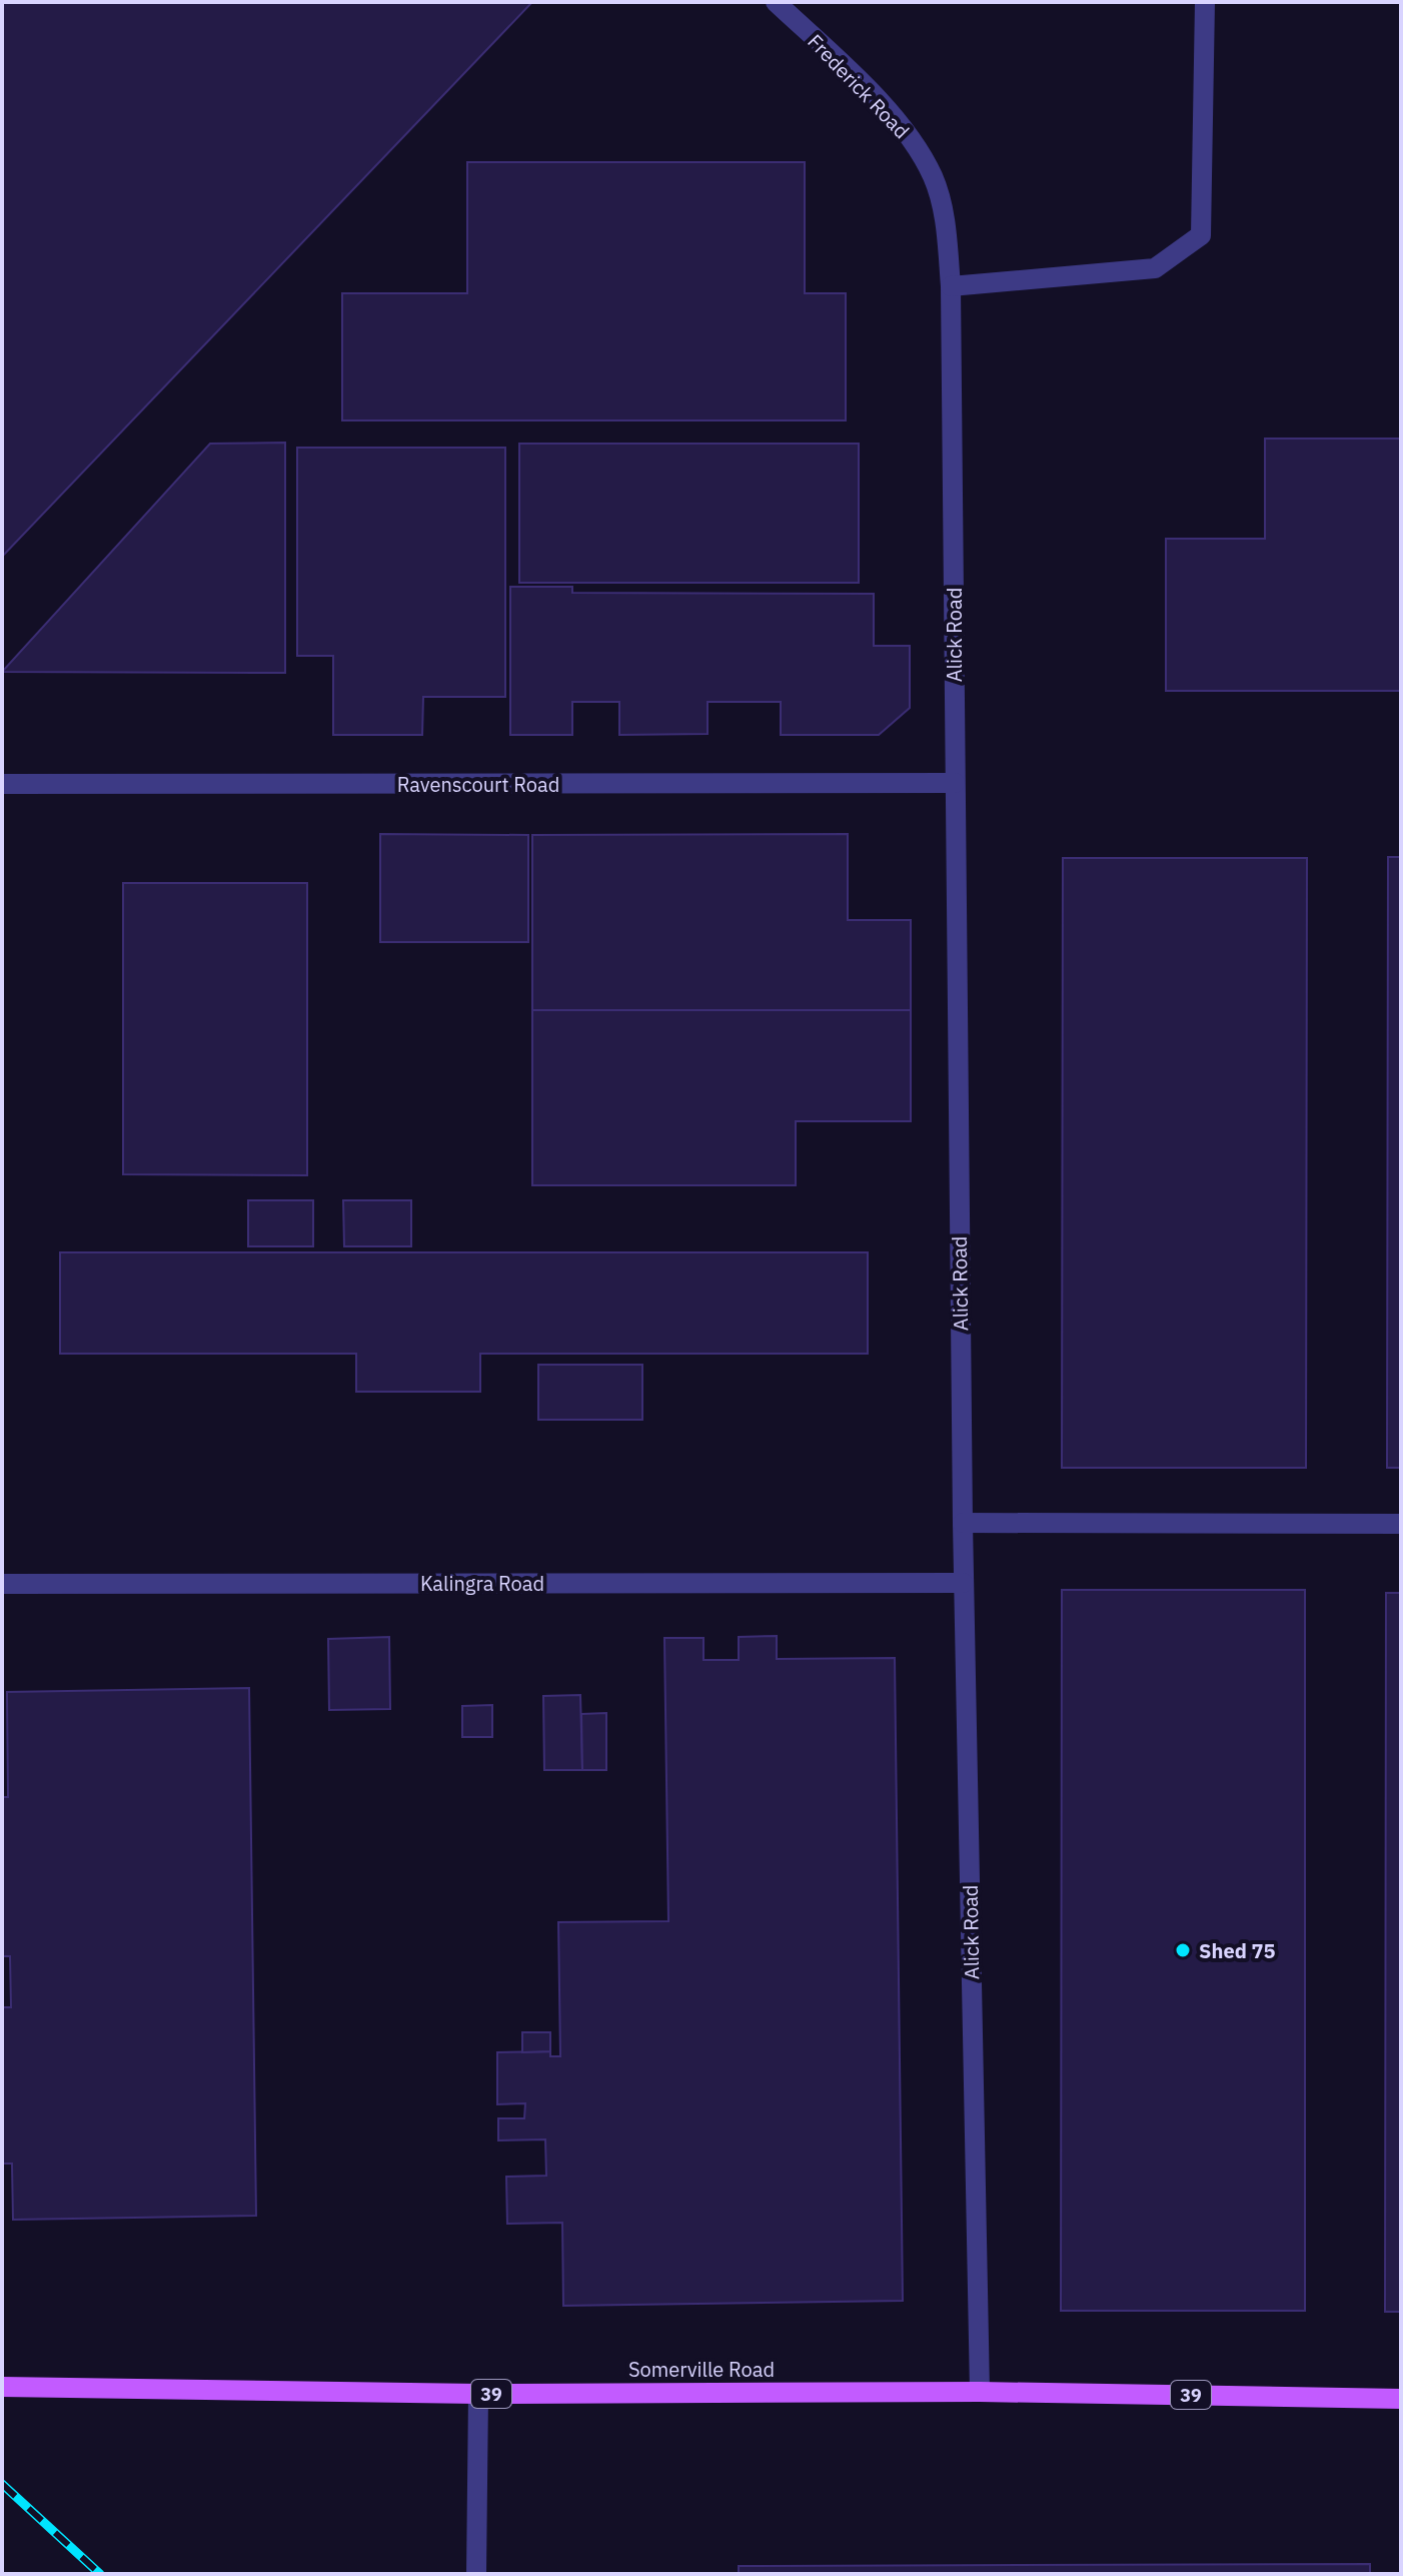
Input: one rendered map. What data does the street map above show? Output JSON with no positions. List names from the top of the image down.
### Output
{
  "streets": {
    "main road": ["Somerville Road", "39"],
    "street": [
      "Frederick Road",
      "Alick Road",
      "Ravenscourt Road",
      "Kalingra Road"
    ]
  },
  "crossings": [
    ["Frederick Road", "Alick Road"],
    ["Alick Road", "Ravenscourt Road"],
    ["Alick Road", "Kalingra Road"],
    ["Alick Road", "Somerville Road"]
  ],
  "places": ["Shed 75"]
}
